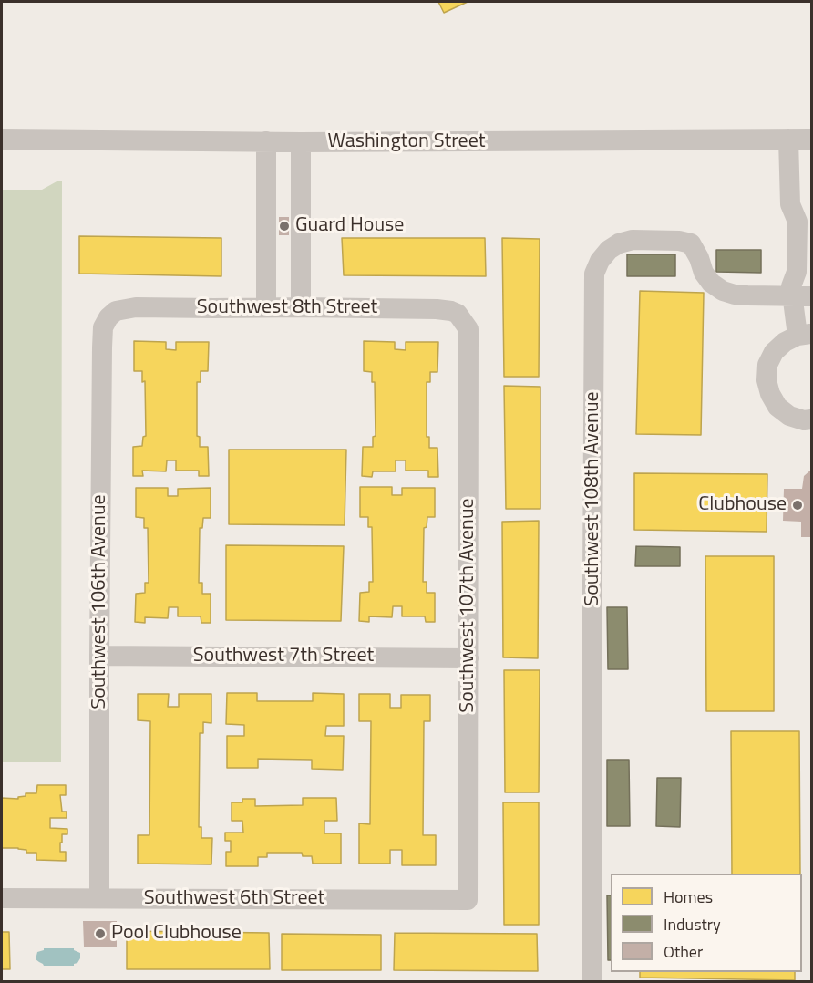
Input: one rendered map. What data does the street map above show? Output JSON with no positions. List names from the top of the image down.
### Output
{
  "streets": {
    "street": [
      "Washington Street",
      "Southwest 8th Street",
      "Southwest 108th Avenue",
      "Southwest 106th Avenue",
      "Southwest 107th Avenue",
      "Southwest 7th Street",
      "Southwest 6th Street"
    ]
  },
  "crossings": [
    ["Southwest 8th Street", "Southwest 106th Avenue"],
    ["Southwest 8th Street", "Southwest 107th Avenue"],
    ["Southwest 106th Avenue", "Southwest 7th Street"],
    ["Southwest 106th Avenue", "Southwest 6th Street"],
    ["Southwest 107th Avenue", "Southwest 7th Street"],
    ["Southwest 107th Avenue", "Southwest 6th Street"]
  ],
  "places": ["Guard House", "Clubhouse", "Pool Clubhouse"],
  "legend": ["Homes", "Industry", "Other"]
}
